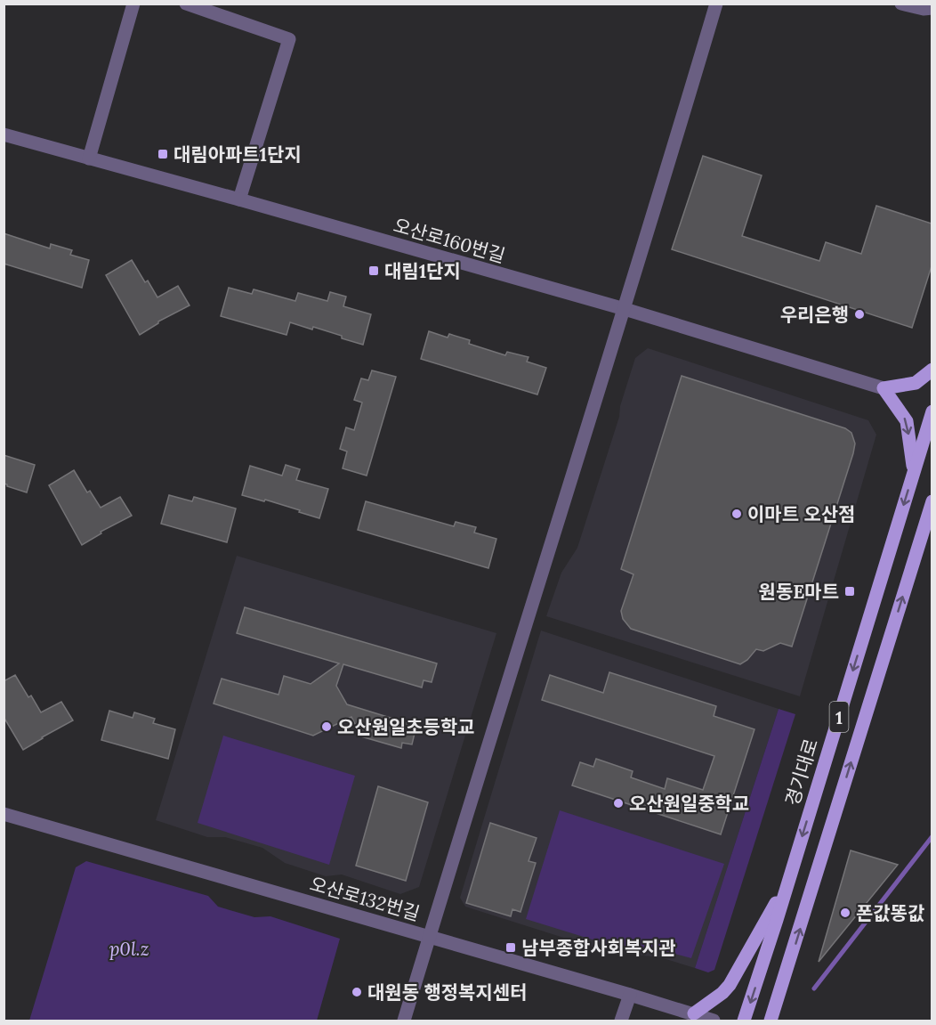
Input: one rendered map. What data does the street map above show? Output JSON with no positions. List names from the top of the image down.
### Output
{
  "streets": {
    "main road": ["1", "경기대로"],
    "street": ["오산로160번길", "오산로132번길"]
  },
  "parks": ["p0l.z"],
  "places": {
    "transit": [
      "대림아파트1단지",
      "대림1단지",
      "원동E마트",
      "남부종합사회복지관"
    ],
    "other": [
      "우리은행",
      "이마트 오산점",
      "오산원일초등학교",
      "오산원일중학교",
      "폰값똥값",
      "대원동 행정복지센터"
    ]
  }
}
